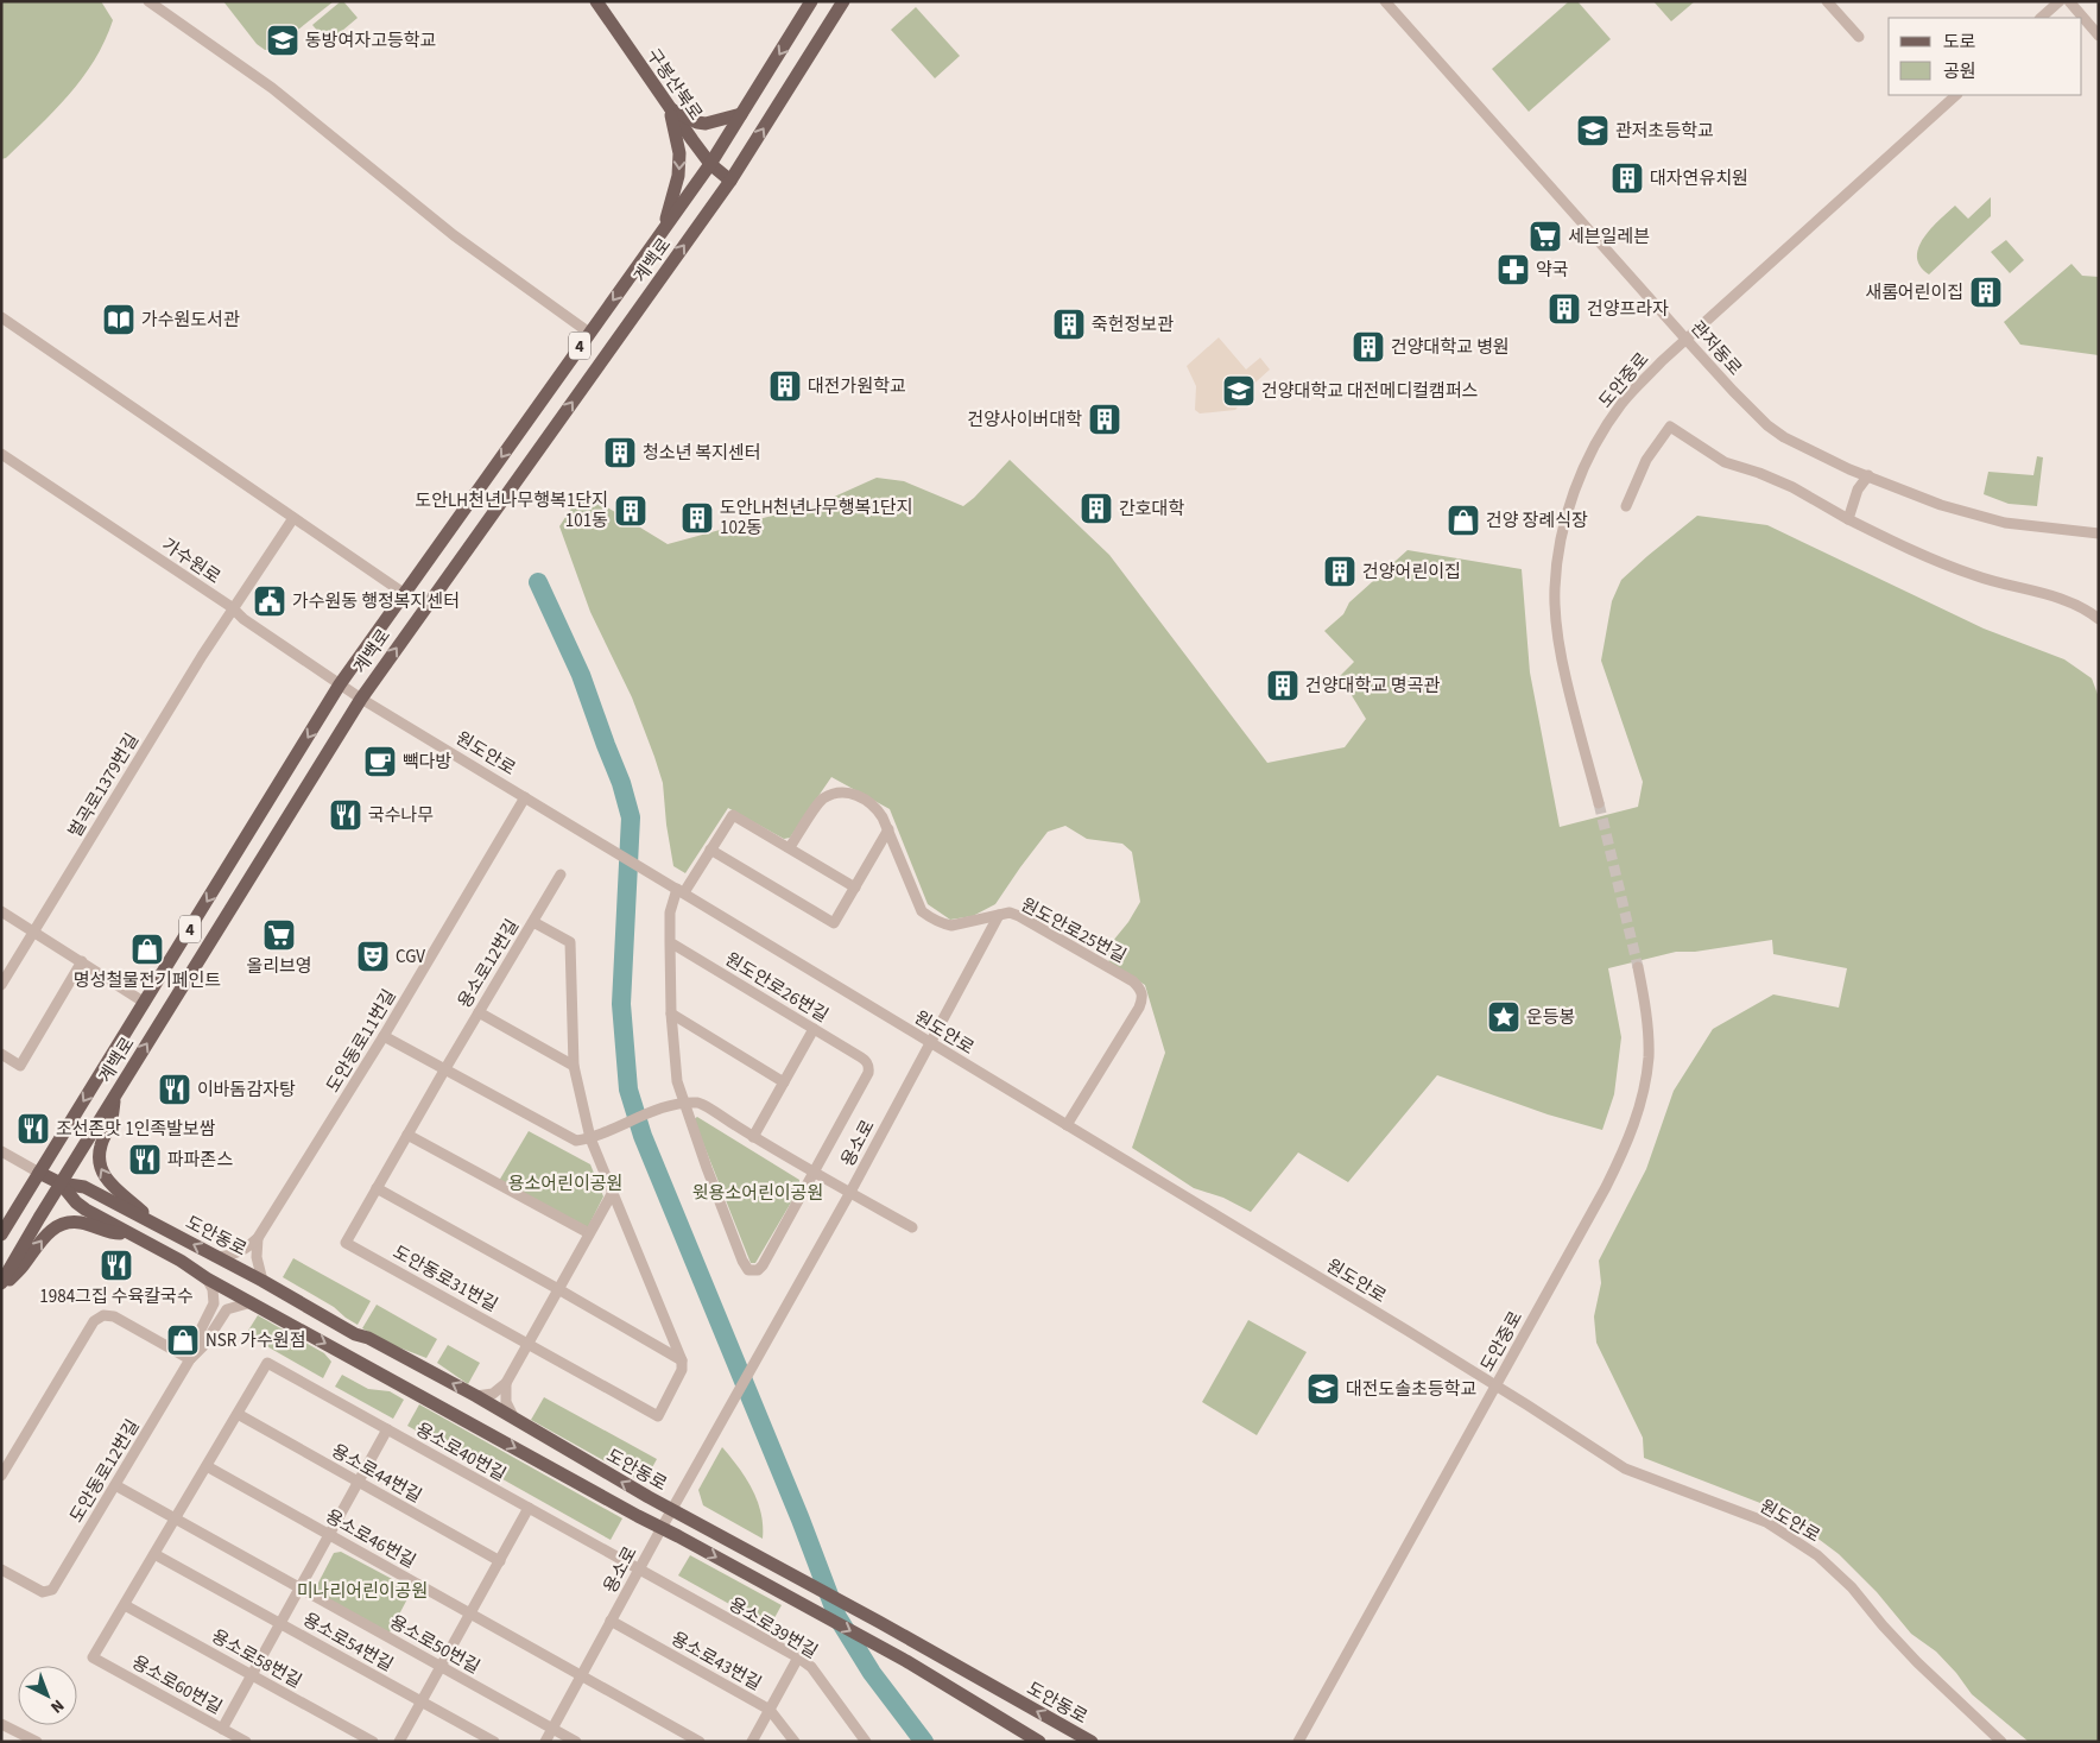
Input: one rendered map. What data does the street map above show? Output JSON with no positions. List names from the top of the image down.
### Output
{
  "streets": {
    "main road": [
      "구봉산북로",
      "계백로",
      "4",
      "도안동로"
    ],
    "street": [
      "관저동로",
      "도안중로",
      "가수원로",
      "원도안로",
      "벌곡로1379번길",
      "원도안로25번길",
      "용소로12번길",
      "원도안로26번길",
      "도안동로11번길",
      "용소로",
      "도안동로31번길",
      "용소로40번길",
      "도안동로12번길",
      "용소로44번길",
      "용소로46번길",
      "용소로39번길",
      "용소로54번길",
      "용소로50번길",
      "용소로58번길",
      "용소로43번길",
      "용소로60번길"
    ]
  },
  "crossings": [
    ["구봉산북로", "계백로"],
    ["계백로", "가수원로"],
    ["계백로", "원도안로"],
    ["계백로", "도안동로"],
    ["관저동로", "도안중로"],
    ["도안중로", "원도안로"],
    ["가수원로", "원도안로"],
    ["가수원로", "벌곡로1379번길"],
    ["원도안로", "원도안로25번길"],
    ["원도안로", "도안동로11번길"],
    ["원도안로", "용소로"],
    ["원도안로25번길", "용소로"],
    ["용소로12번길", "도안동로31번길"],
    ["용소로", "도안동로"],
    ["용소로", "용소로40번길"],
    ["용소로", "용소로46번길"],
    ["용소로", "용소로39번길"],
    ["용소로", "용소로50번길"],
    ["용소로", "용소로43번길"],
    ["용소로40번길", "용소로44번길"],
    ["용소로40번길", "용소로39번길"],
    ["도안동로12번길", "용소로50번길"],
    ["용소로58번길", "용소로60번길"]
  ],
  "parks": ["용소어린이공원", "윗용소어린이공원", "미나리어린이공원"],
  "places": {
    "school or university": [
      "동방여자고등학교",
      "관저초등학교",
      "건양대학교 대전메디컬캠퍼스",
      "대전도솔초등학교"
    ],
    "building": [
      "대자연유치원",
      "새롬어린이집",
      "건양프라자",
      "죽헌정보관",
      "건양대학교 병원",
      "대전가원학교",
      "건양사이버대학",
      "청소년 복지센터",
      "간호대학",
      "도안LH천년나무행복1단지 101동",
      "도안LH천년나무행복1단지 102동",
      "건양어린이집",
      "건양대학교 명곡관"
    ],
    "supermarket": ["세븐일레븐", "올리브영"],
    "pharmacy": ["약국"],
    "library": ["가수원도서관"],
    "shop": ["건양 장례식장", "명성철물전기페인트", "NSR 가수원점"],
    "public building": ["가수원동 행정복지센터"],
    "cafe": ["빽다방"],
    "restaurant": [
      "국수나무",
      "이바돔감자탕",
      "조선존맛 1인족발보쌈",
      "파파존스",
      "1984그집 수육칼국수"
    ],
    "theatre": ["CGV"],
    "place": ["운등봉"]
  },
  "legend": ["도로", "공원"],
  "north": "bottom right"
}
